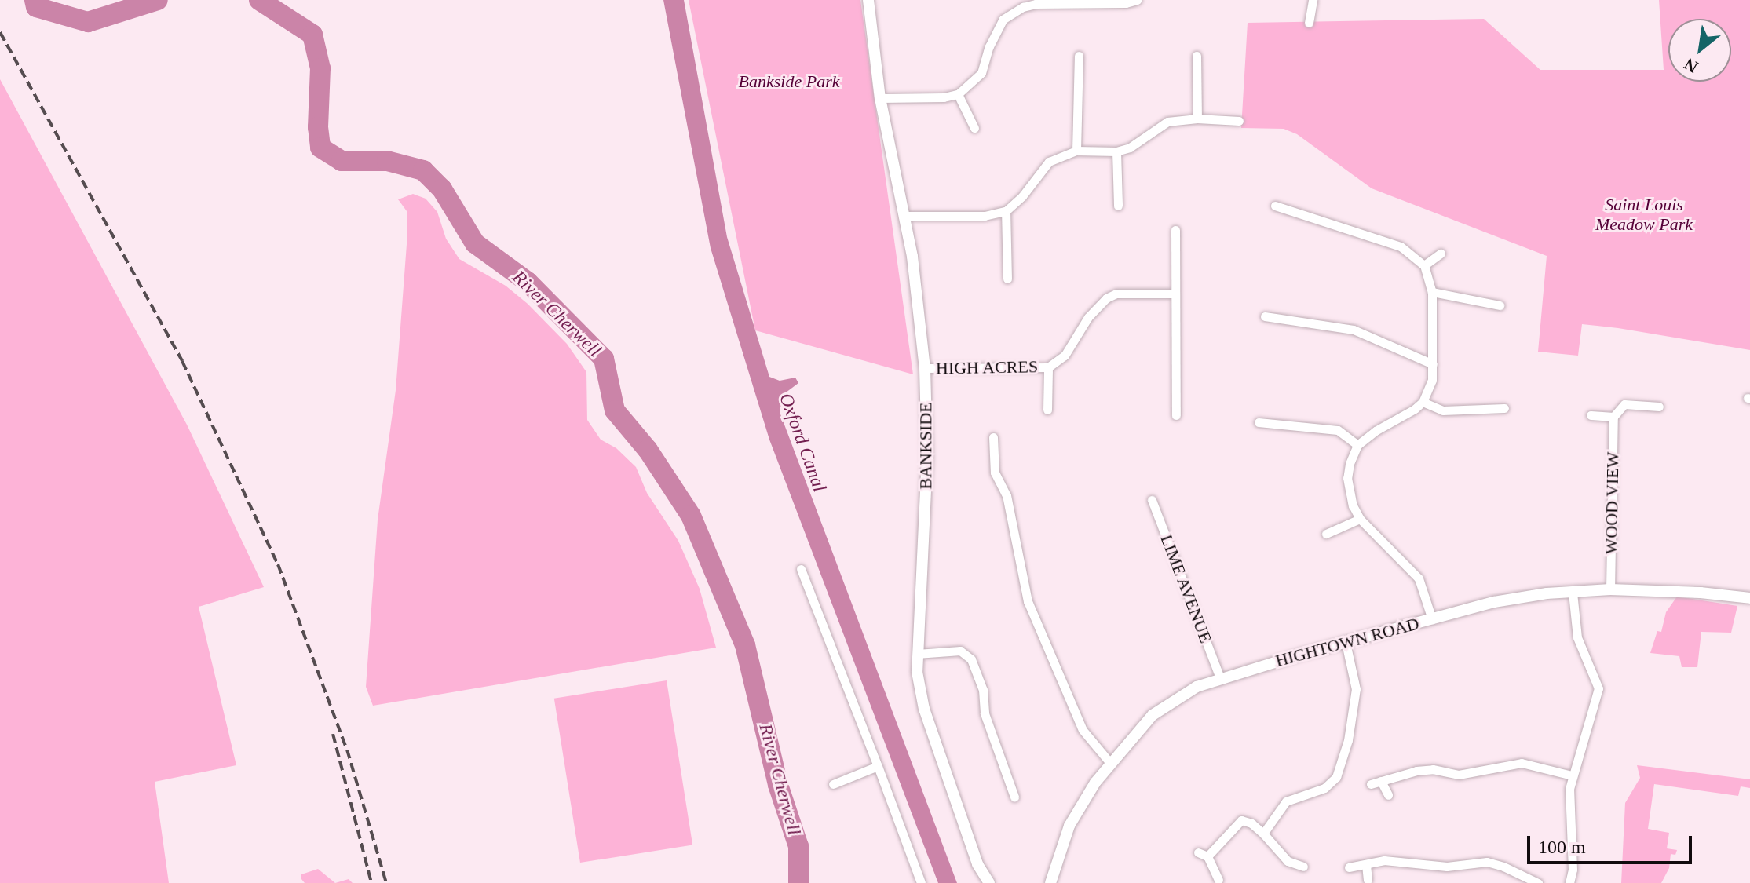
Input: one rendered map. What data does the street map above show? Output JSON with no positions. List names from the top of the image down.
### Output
{
  "streets": {
    "street": [
      "HIGH ACRES",
      "BANKSIDE",
      "WOOD VIEW",
      "LIME AVENUE",
      "HIGHTOWN ROAD"
    ]
  },
  "crossings": [
    ["HIGH ACRES", "BANKSIDE"],
    ["WOOD VIEW", "HIGHTOWN ROAD"],
    ["LIME AVENUE", "HIGHTOWN ROAD"]
  ],
  "water": ["River Cherwell", "Oxford Canal"],
  "parks": ["Bankside Park", "Saint Louis Meadow Park"],
  "scale_bar": "100 m",
  "north": "bottom left"
}
